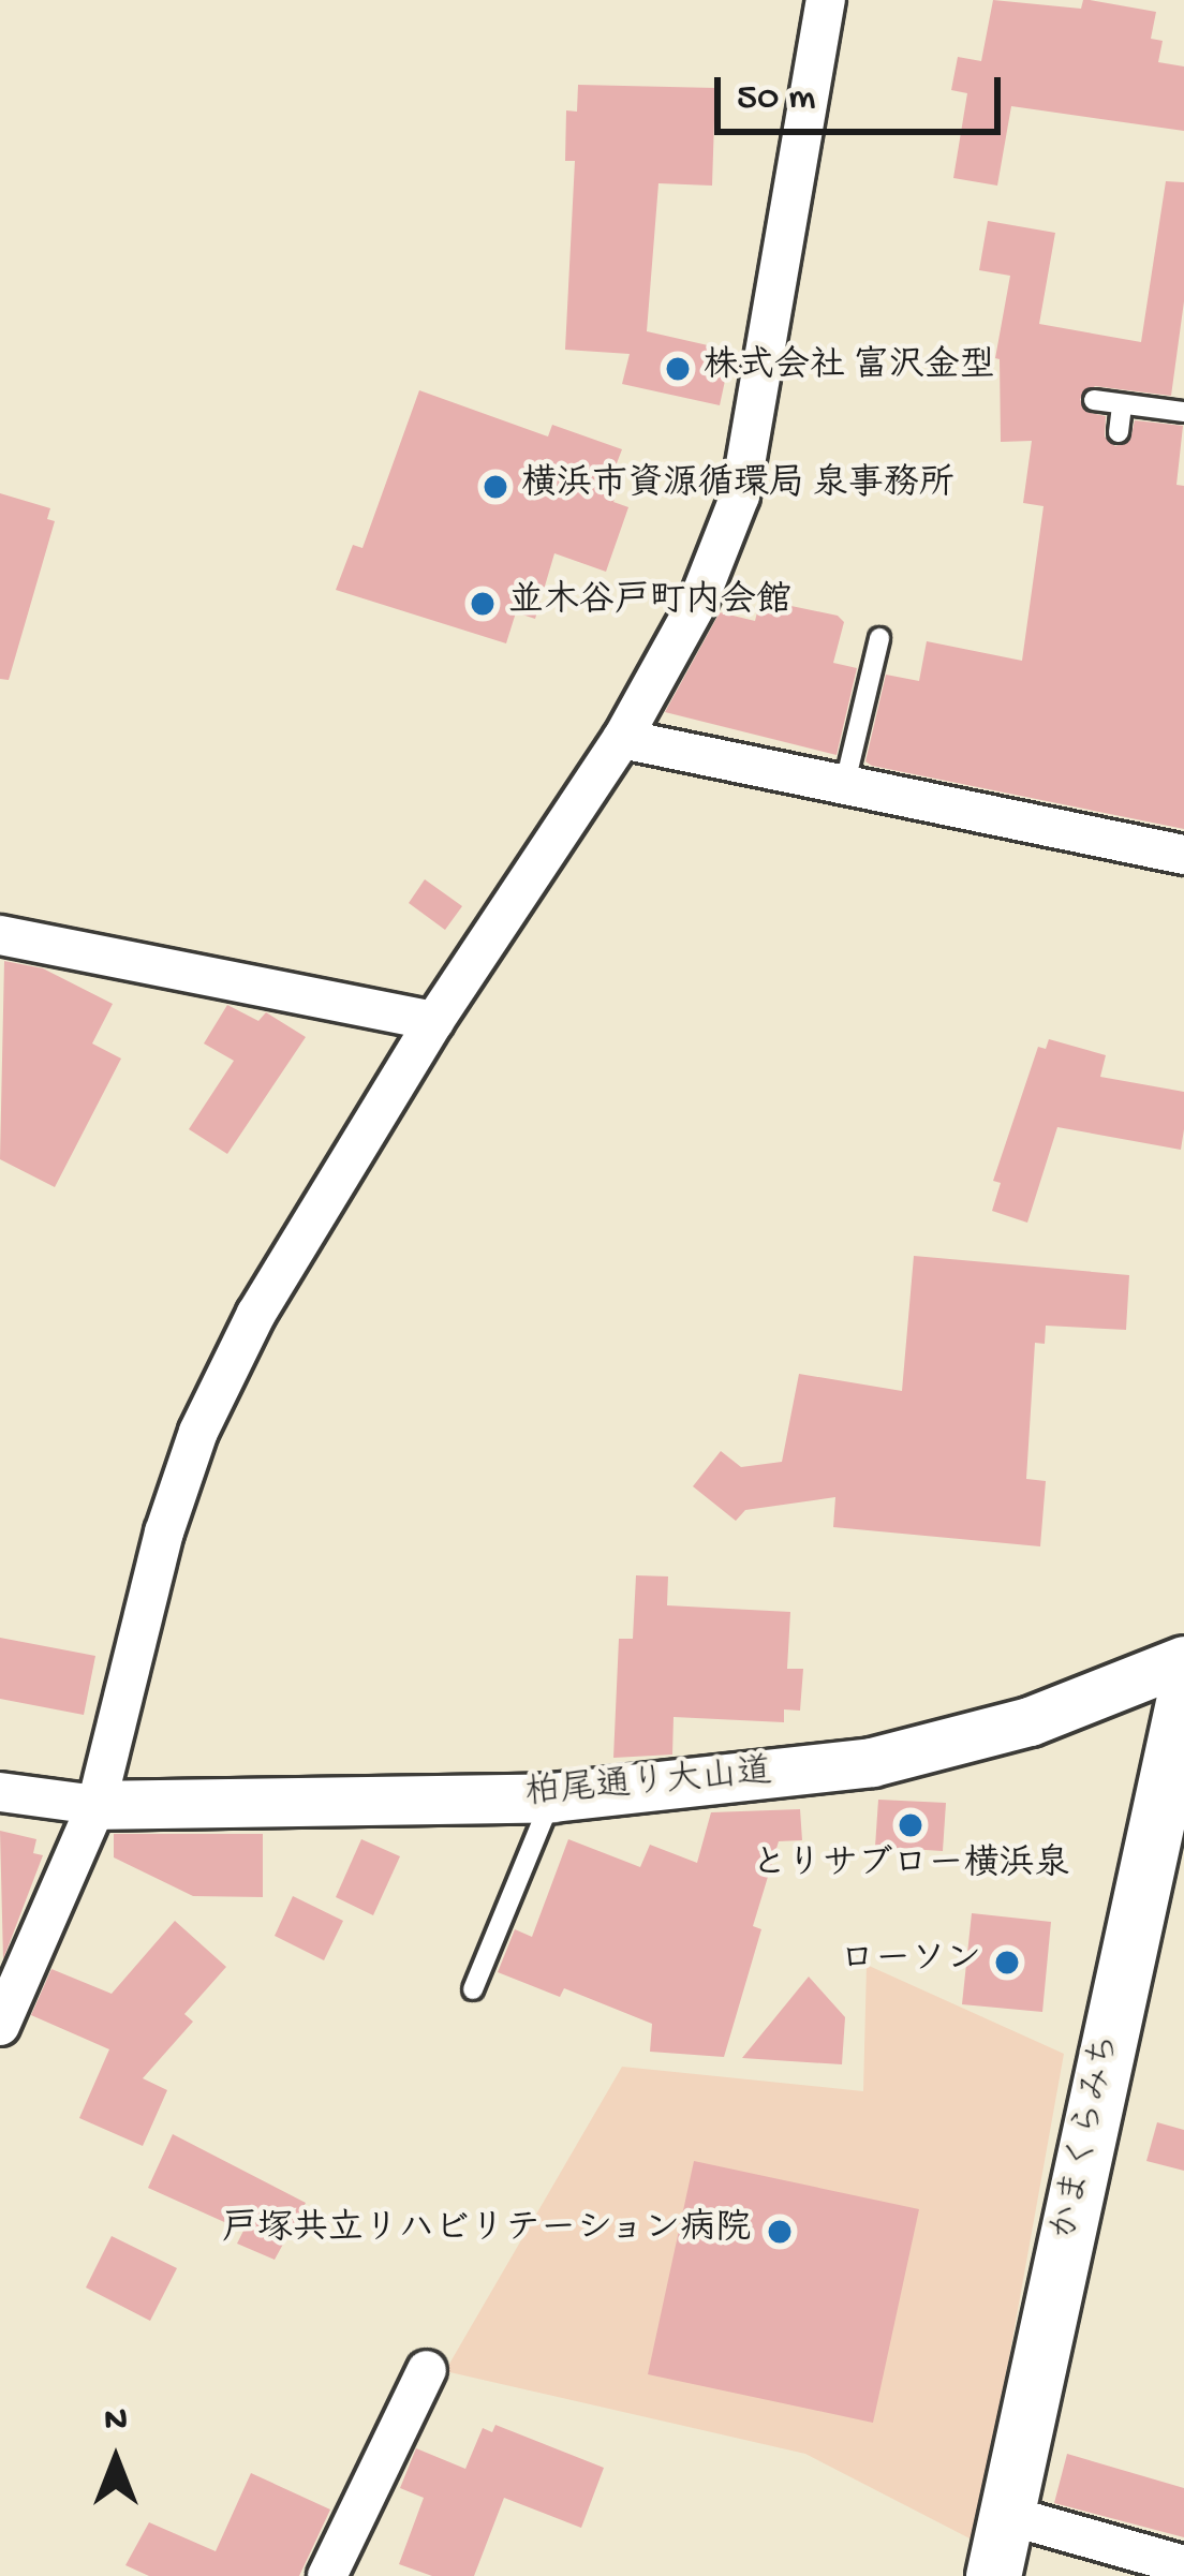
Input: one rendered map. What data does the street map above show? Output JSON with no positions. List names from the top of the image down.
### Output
{
  "streets": {
    "main road": ["かまくらみち"],
    "street": ["柏尾通り大山道"]
  },
  "places": [
    "株式会社 富沢金型",
    "横浜市資源循環局 泉事務所",
    "並木谷戸町内会館",
    "とりサブロー横浜泉",
    "ローソン",
    "戸塚共立リハビリテーション病院"
  ],
  "scale_bar": "50 m",
  "north": "top"
}
